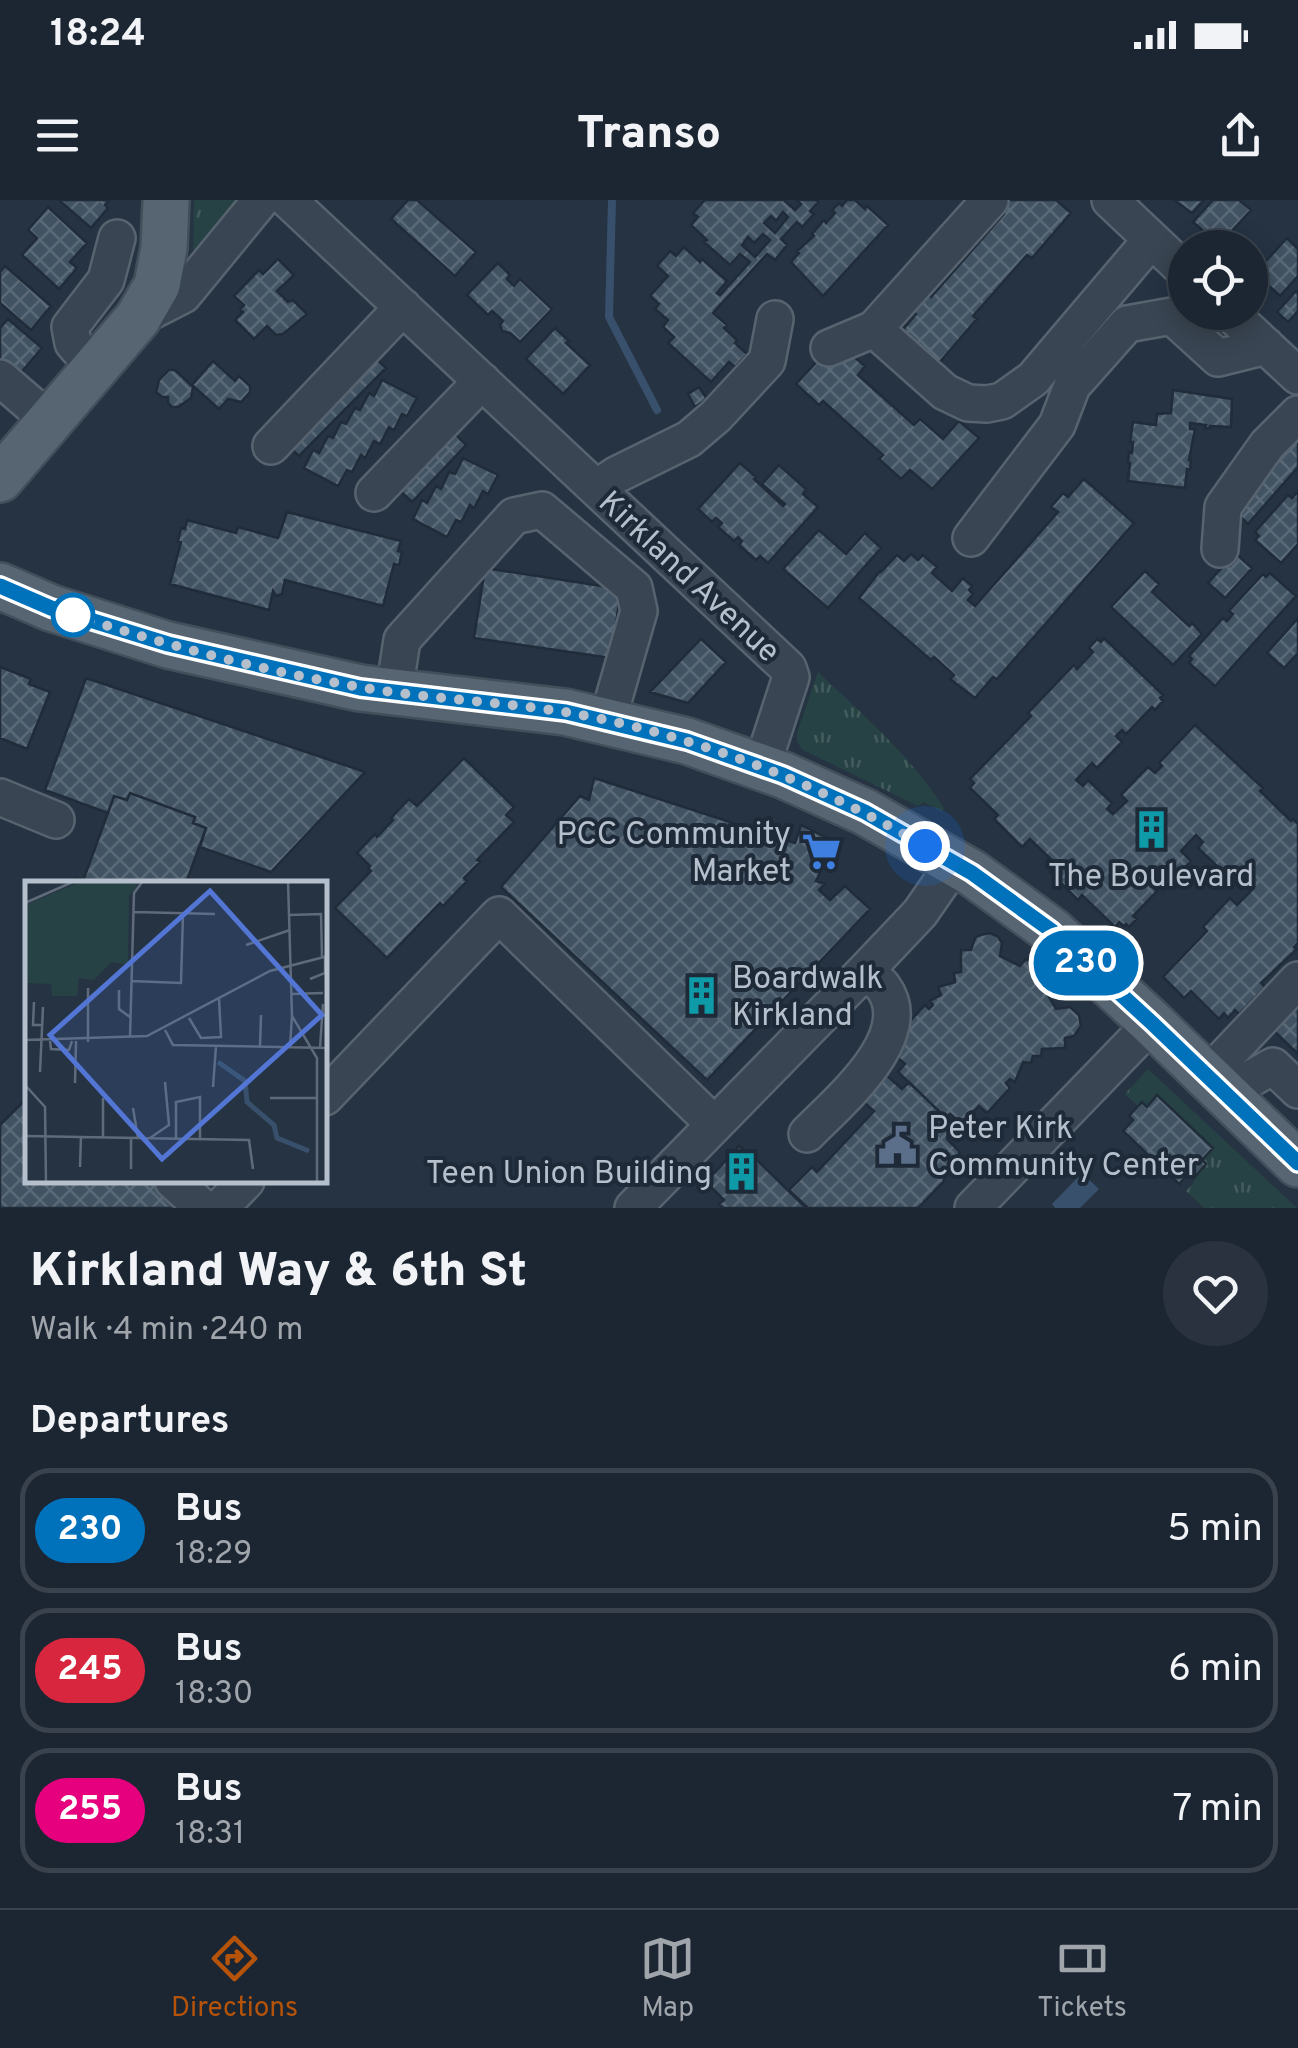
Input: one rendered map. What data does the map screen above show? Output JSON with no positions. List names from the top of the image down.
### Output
{
  "streets": {
    "street": ["Kirkland Avenue"]
  },
  "places": {
    "building": ["The Boulevard", "Boardwalk Kirkland", "Teen Union Building"],
    "supermarket": ["PCC Community Market"],
    "public building": ["Peter Kirk Community Center"]
  },
  "lines": ["bus line 230"],
  "page": {
    "status": "18:24",
    "header": "Transo",
    "on_map": "230",
    "heading": [
      ["Kirkland Way & 6th St", "Walk · 4 min · 240 m"],
      "Departures"
    ],
    "list": [
      {
        "mark": "230",
        "name": "Bus",
        "note": "18:29",
        "value": "5 min"
      },
      {
        "mark": "245",
        "name": "Bus",
        "note": "18:30",
        "value": "6 min"
      },
      {
        "mark": "255",
        "name": "Bus",
        "note": "18:31",
        "value": "7 min"
      }
    ],
    "tabs": ["Directions", "Map", "Tickets"]
  }
}
